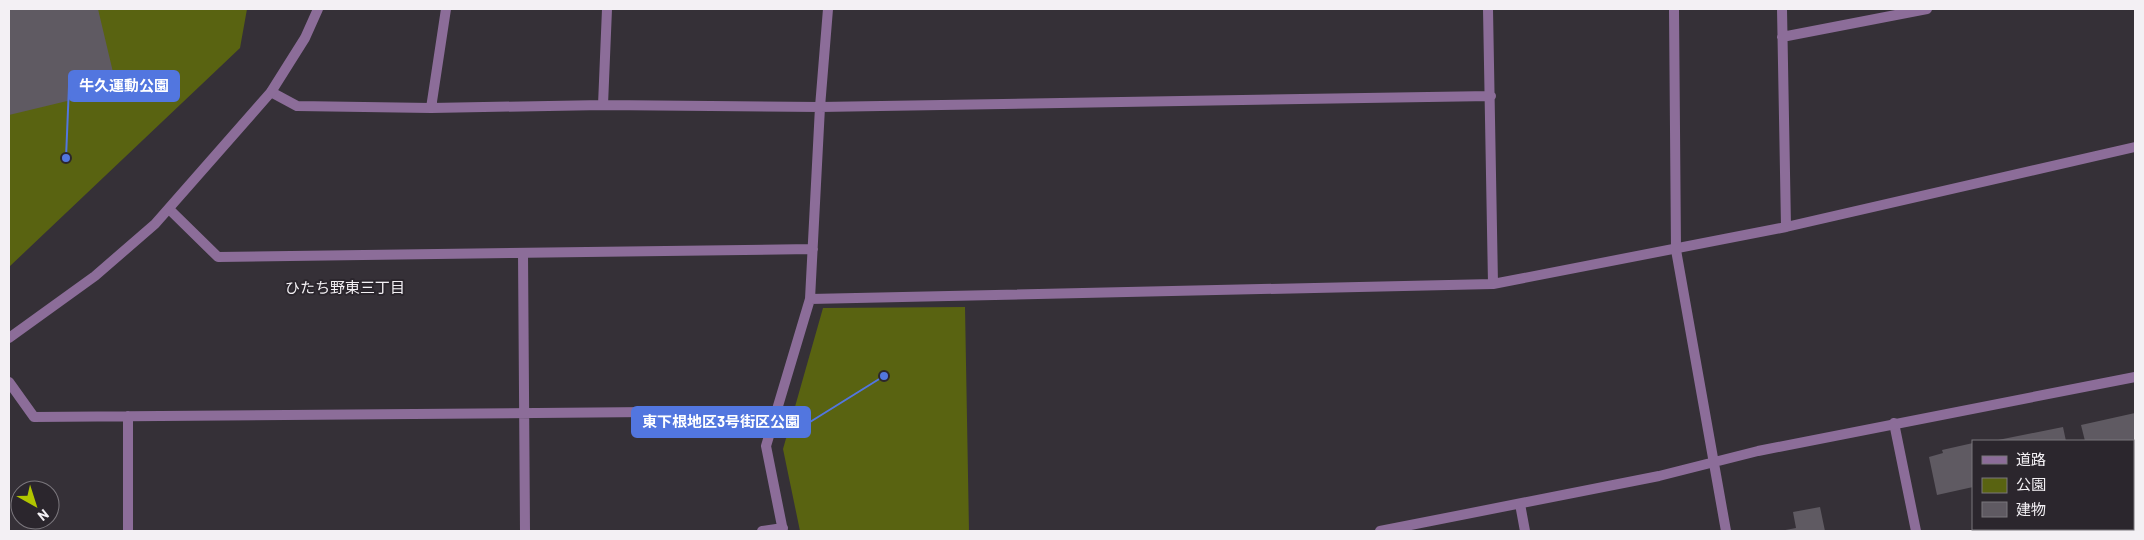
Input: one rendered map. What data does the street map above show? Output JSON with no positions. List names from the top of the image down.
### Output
{
  "districts": ["ひたち野東三丁目"],
  "places": ["牛久運動公園", "東下根地区3号街区公園"],
  "legend": ["道路", "公園", "建物"],
  "north": "bottom right"
}
